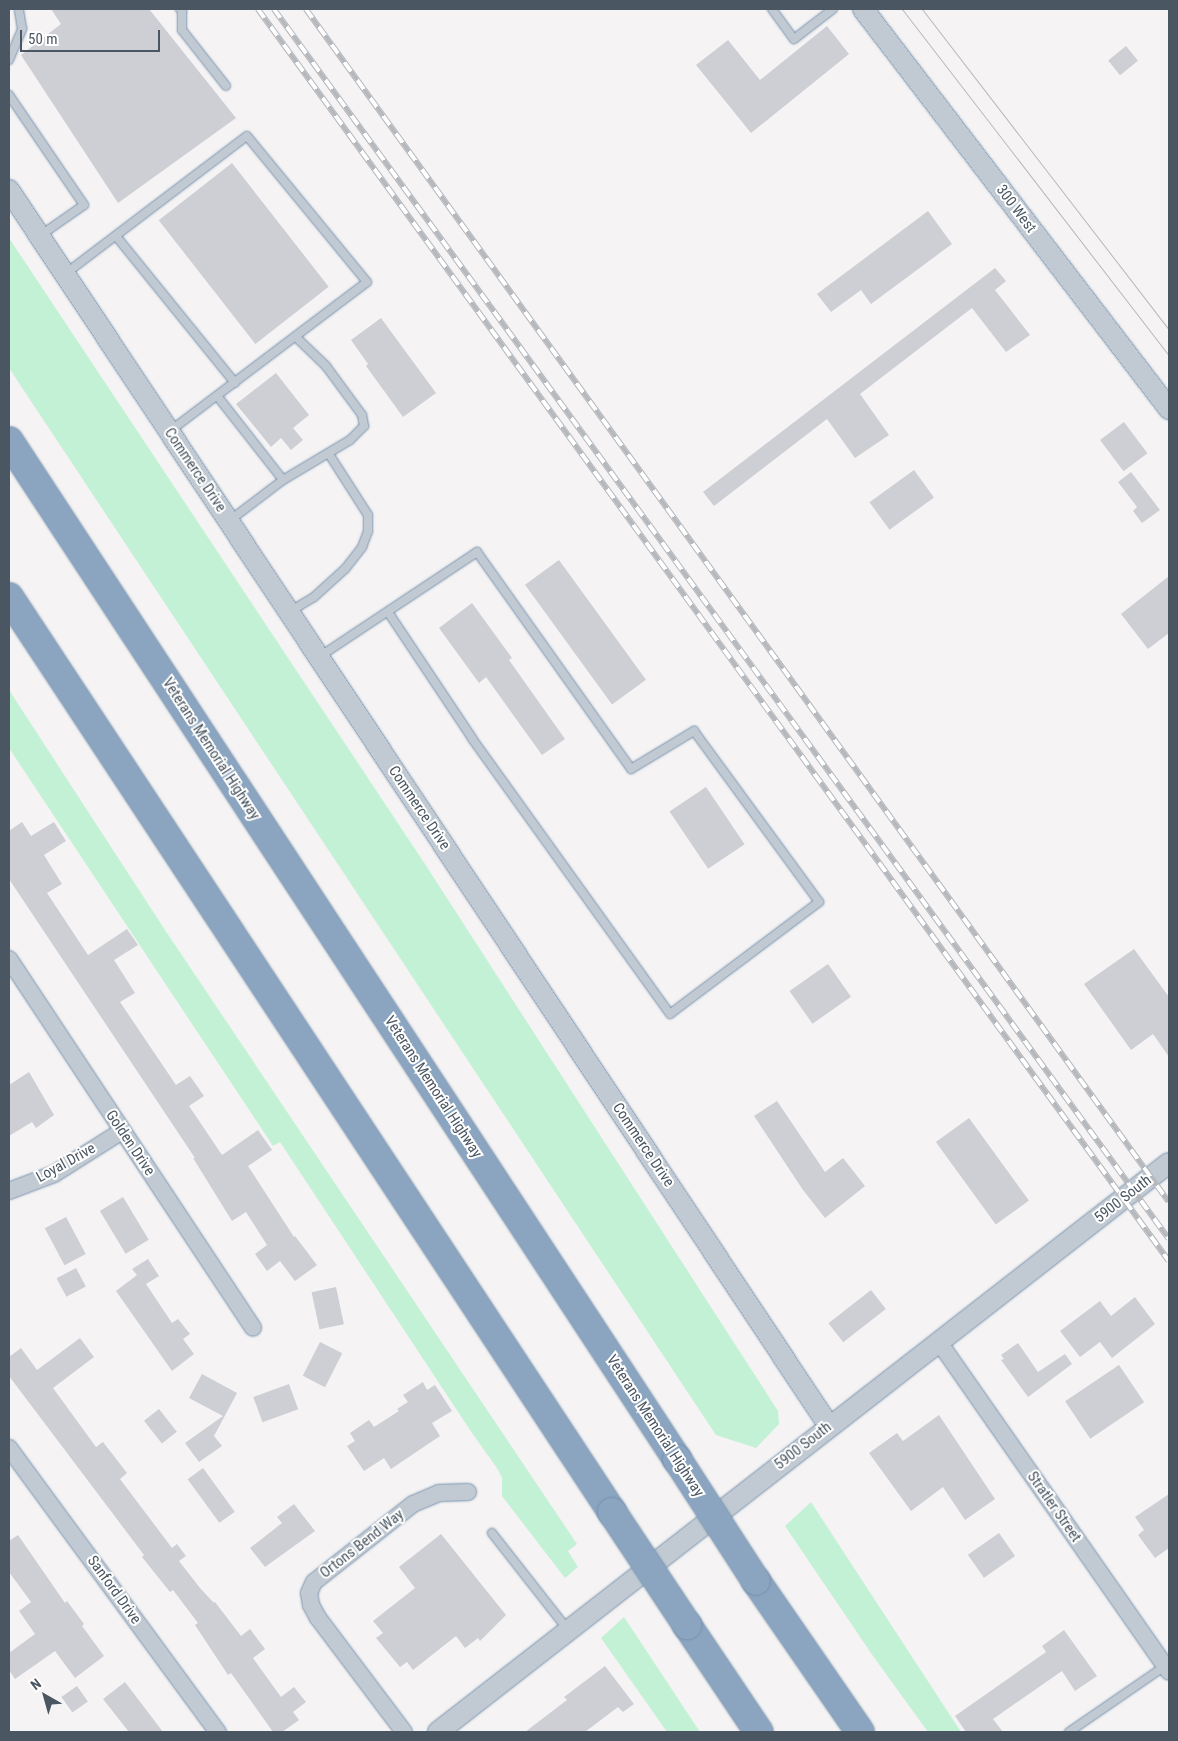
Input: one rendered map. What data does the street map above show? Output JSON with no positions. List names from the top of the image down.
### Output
{
  "streets": {
    "highway": ["Veterans Memorial Highway"],
    "street": [
      "300 West",
      "Commerce Drive",
      "Golden Drive",
      "Loyal Drive",
      "5900 South",
      "Stratler Street",
      "Ortons Bend Way",
      "Sanford Drive"
    ]
  },
  "crossings": [
    ["Commerce Drive", "5900 South"],
    ["Golden Drive", "Loyal Drive"],
    ["5900 South", "Stratler Street"]
  ],
  "scale_bar": "50 m",
  "north": "top left"
}
